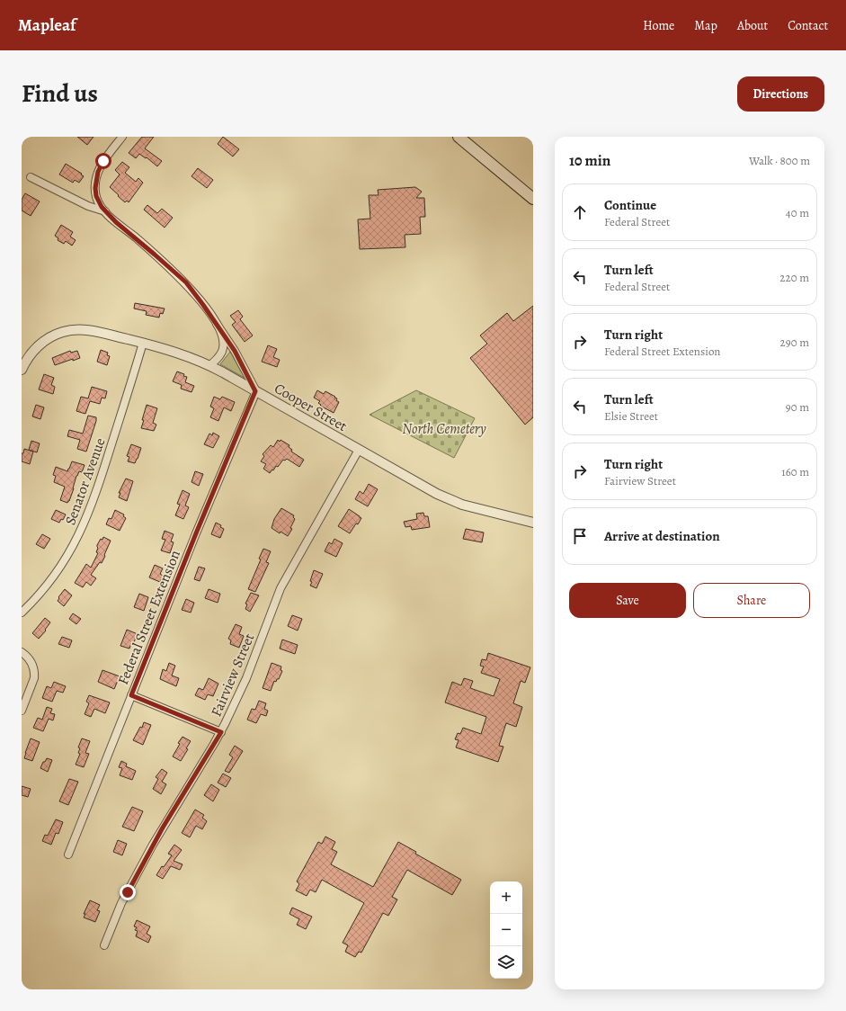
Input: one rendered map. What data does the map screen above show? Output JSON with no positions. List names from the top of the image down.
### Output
{
  "streets": {
    "street": [
      "Cooper Street",
      "Senator Avenue",
      "Federal Street Extension",
      "Fairview Street"
    ]
  },
  "crossings": [
    ["Cooper Street", "Senator Avenue"],
    ["Cooper Street", "Federal Street Extension"],
    ["Cooper Street", "Fairview Street"]
  ],
  "parks": ["North Cemetery"],
  "page": {
    "header": "Mapleaf",
    "nav": [
      "Home",
      "Map",
      "About",
      "Contact"
    ],
    "title": "Find us",
    "buttons": [
      "Directions",
      ["Save", "Share"]
    ],
    "heading": ["10 min", "Walk · 800 m"],
    "list": [
      ["Continue", "Federal Street", "40 m"],
      ["Turn left", "Federal Street", "220 m"],
      ["Turn right", "Federal Street Extension", "290 m"],
      ["Turn left", "Elsie Street", "90 m"],
      ["Turn right", "Fairview Street", "160 m"],
      "Arrive at destination"
    ],
    "map_buttons": ["+", "−"]
  }
}
